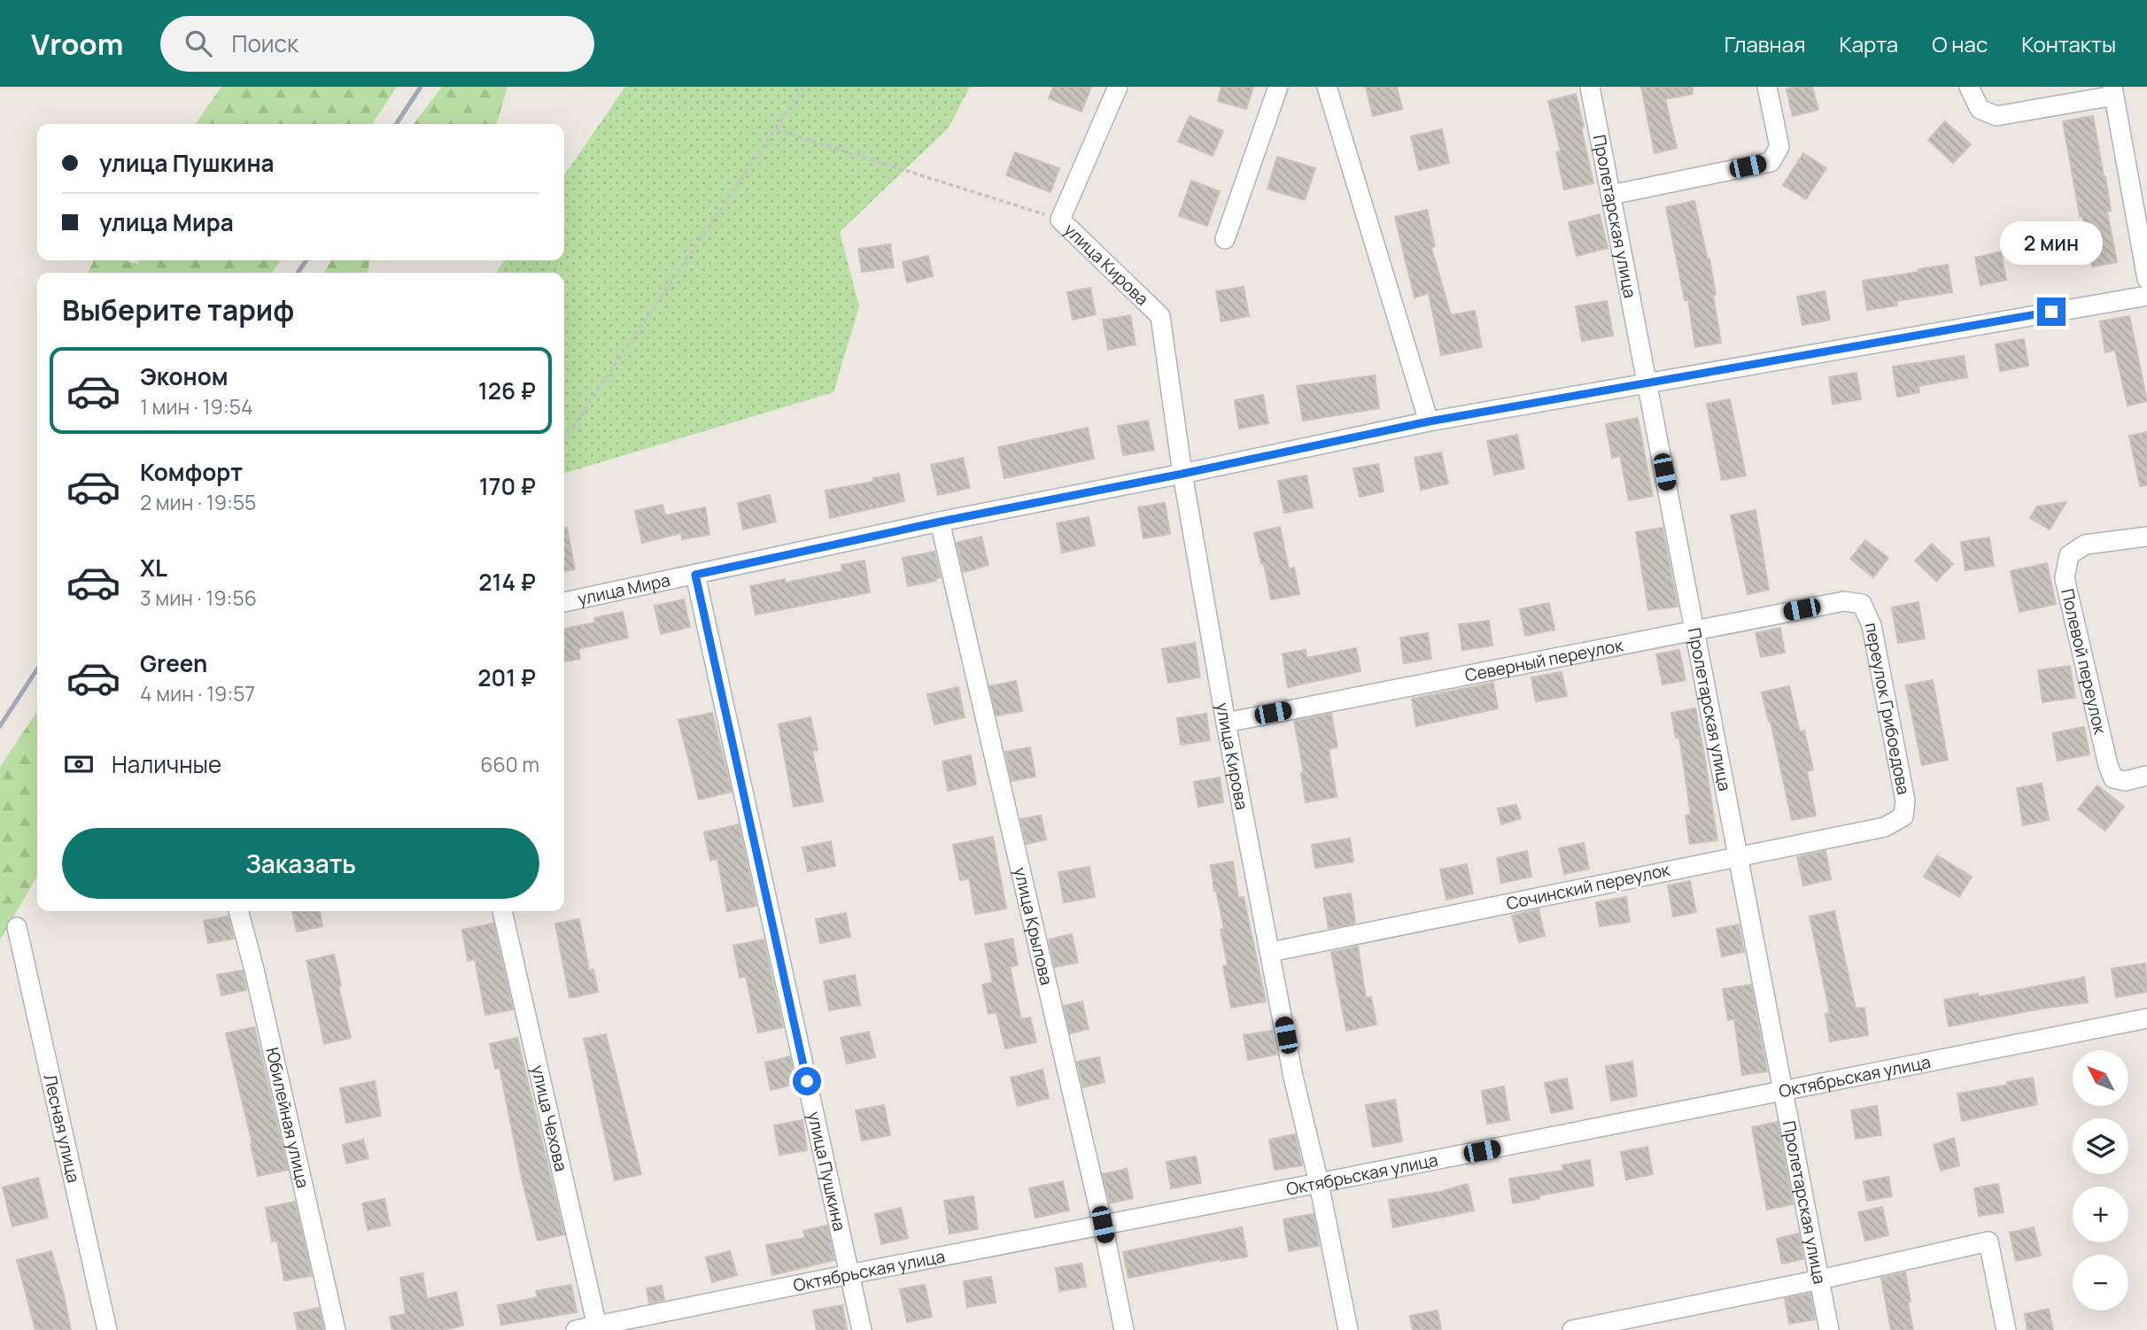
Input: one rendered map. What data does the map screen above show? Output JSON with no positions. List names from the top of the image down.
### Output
{
  "streets": {
    "street": [
      "Пролетарская улица",
      "улица Кирова",
      "улица Мира",
      "Северный переулок",
      "Полевой переулок",
      "переулок Грибоедова",
      "Сочинский переулок",
      "улица Крылова",
      "Октябрьская улица",
      "Юбилейная улица",
      "улица Чехова",
      "Лесная улица",
      "улица Пушкина"
    ]
  },
  "crossings": [
    ["Пролетарская улица", "улица Мира"],
    ["Пролетарская улица", "Северный переулок"],
    ["Пролетарская улица", "Сочинский переулок"],
    ["Пролетарская улица", "Октябрьская улица"],
    ["улица Кирова", "улица Мира"],
    ["улица Кирова", "Северный переулок"],
    ["улица Кирова", "Сочинский переулок"],
    ["улица Кирова", "Октябрьская улица"],
    ["улица Мира", "улица Крылова"],
    ["улица Мира", "улица Пушкина"],
    ["Северный переулок", "переулок Грибоедова"],
    ["переулок Грибоедова", "Сочинский переулок"],
    ["улица Крылова", "Октябрьская улица"],
    ["Октябрьская улица", "улица Чехова"],
    ["Октябрьская улица", "улица Пушкина"]
  ],
  "north": "top left",
  "page": {
    "header": "Vroom",
    "search": "Поиск",
    "nav": [
      "Главная",
      "Карта",
      "О нас",
      "Контакты"
    ],
    "banner": ["улица Пушкина", "улица Мира"],
    "bubble": "2 мин",
    "heading": "Выберите тариф",
    "list": [
      {
        "name": "Эконом",
        "note": "1 мин · 19:54",
        "value": "126 ₽"
      },
      {
        "name": "Комфорт",
        "note": "2 мин · 19:55",
        "value": "170 ₽"
      },
      {
        "name": "XL",
        "note": "3 мин · 19:56",
        "value": "214 ₽"
      },
      {
        "name": "Green",
        "note": "4 мин · 19:57",
        "value": "201 ₽"
      }
    ],
    "pay": ["Наличные", "660 m"],
    "buttons": "Заказать",
    "map_buttons": ["+", "−"]
  }
}
